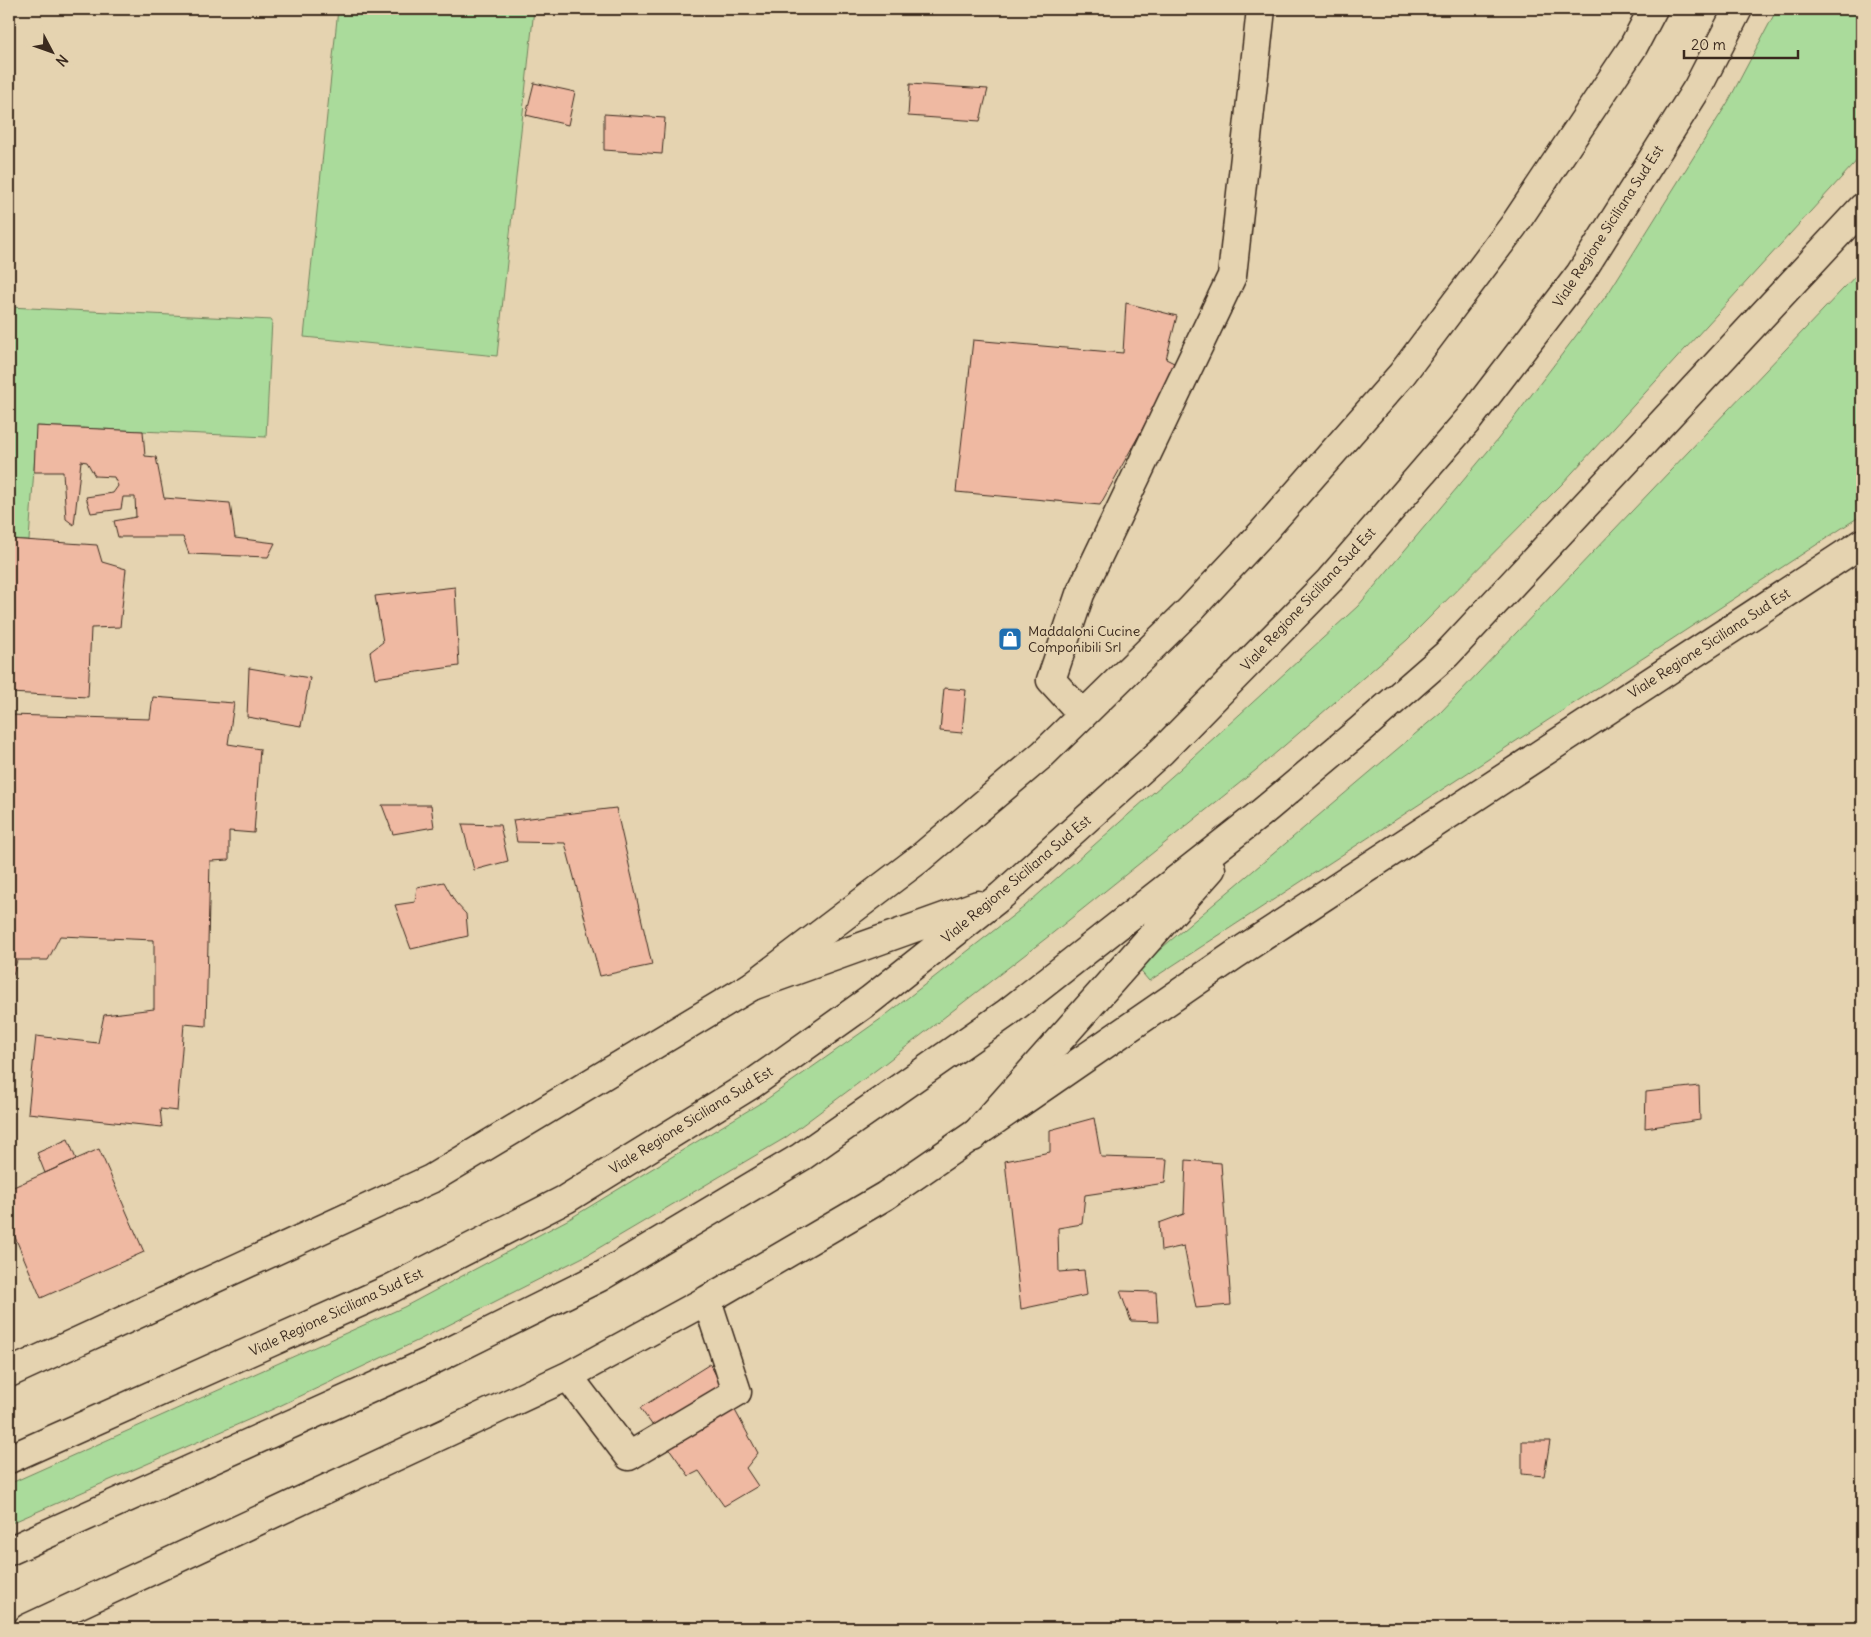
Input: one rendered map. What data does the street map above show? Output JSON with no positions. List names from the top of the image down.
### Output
{
  "streets": {
    "main road": ["Viale Regione Siciliana Sud Est"]
  },
  "places": {
    "shop": ["Maddaloni Cucine Componibili Srl"]
  },
  "scale_bar": "20 m",
  "north": "bottom right"
}
